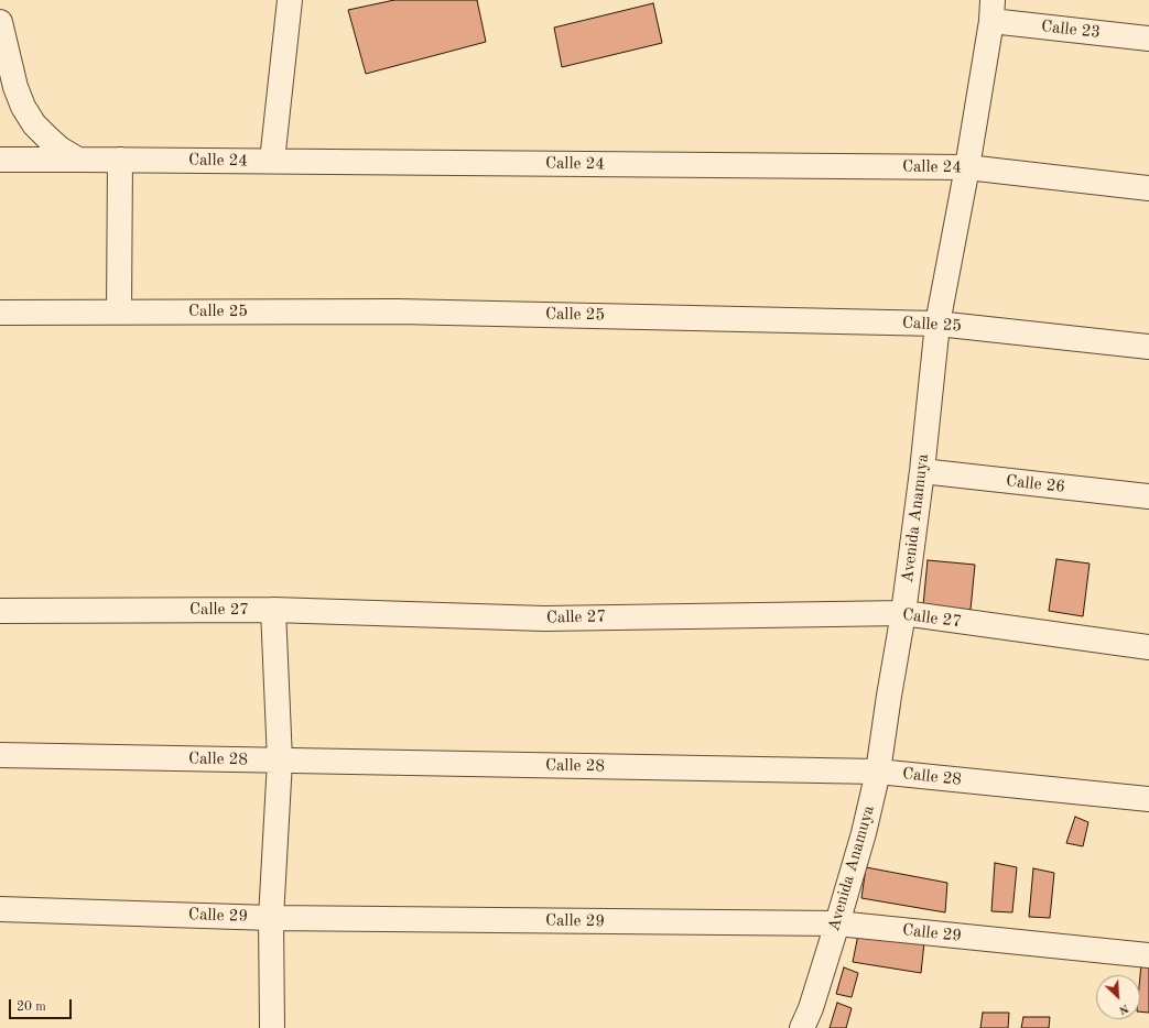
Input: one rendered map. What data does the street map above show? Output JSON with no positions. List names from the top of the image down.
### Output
{
  "streets": {
    "street": [
      "Calle 23",
      "Calle 24",
      "Calle 25",
      "Calle 26",
      "Avenida Anamuya",
      "Calle 27",
      "Calle 28",
      "Calle 29"
    ]
  },
  "crossings": [
    ["Calle 23", "Avenida Anamuya"],
    ["Calle 24", "Avenida Anamuya"],
    ["Calle 25", "Avenida Anamuya"],
    ["Calle 26", "Avenida Anamuya"],
    ["Avenida Anamuya", "Calle 27"],
    ["Avenida Anamuya", "Calle 28"],
    ["Avenida Anamuya", "Calle 29"]
  ],
  "scale_bar": "20 m",
  "north": "bottom right"
}
